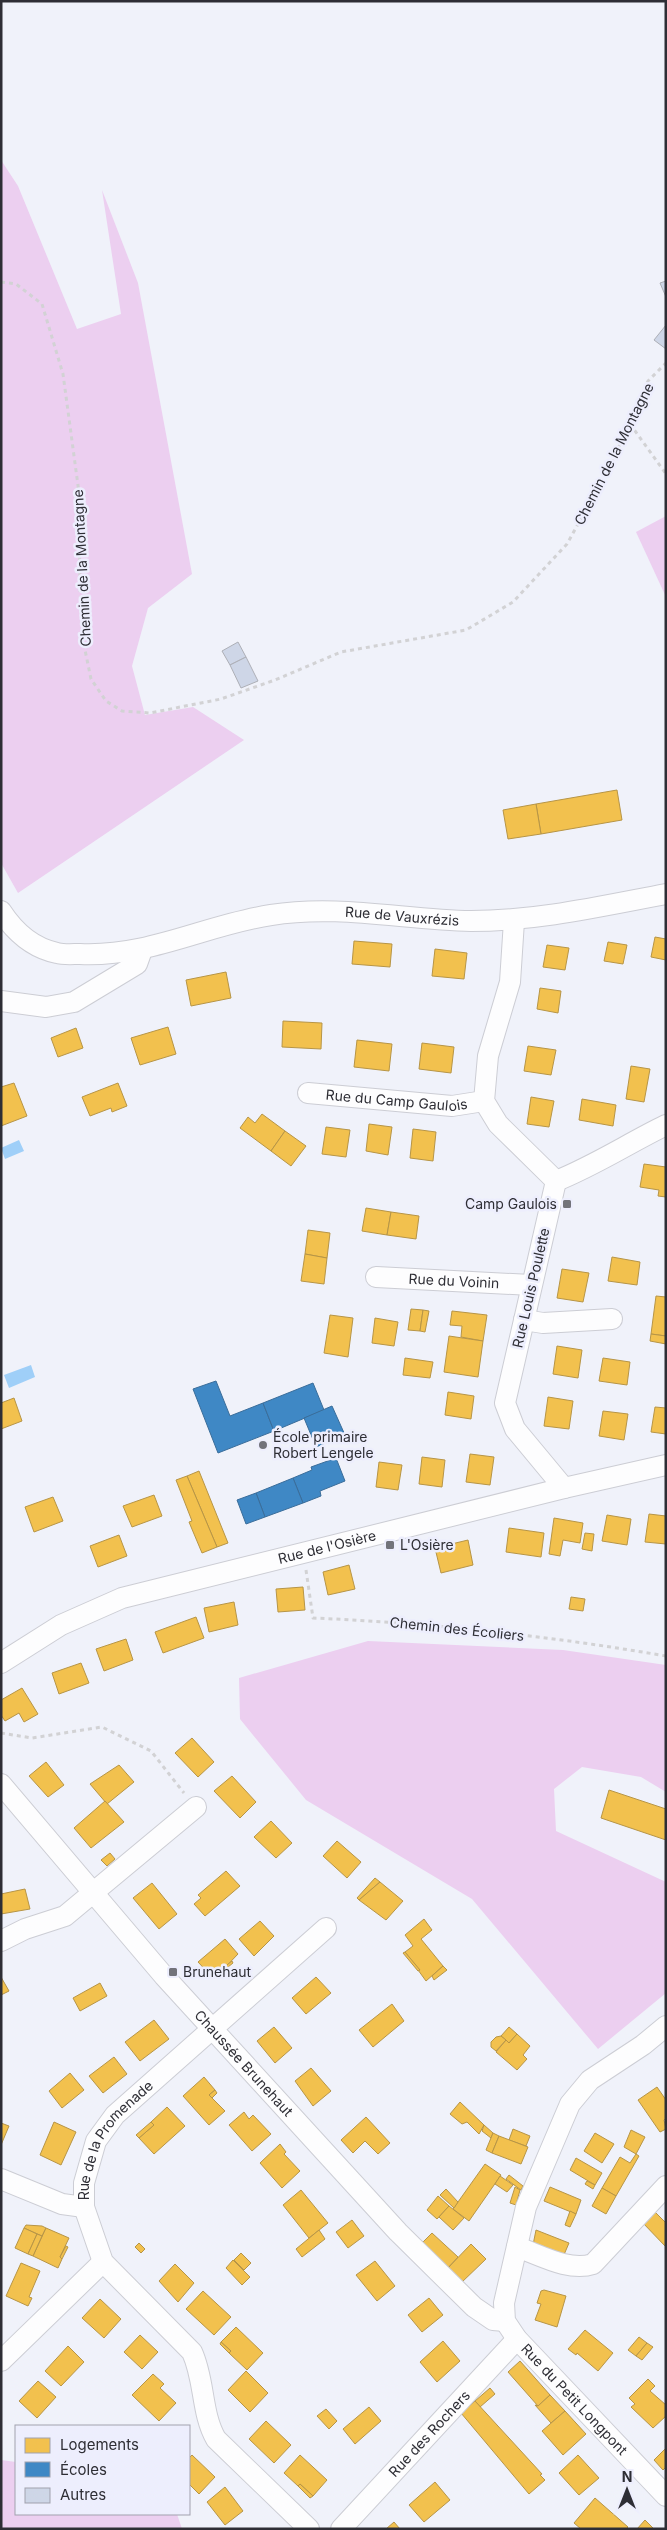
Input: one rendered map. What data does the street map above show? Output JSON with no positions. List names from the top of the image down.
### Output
{
  "streets": {
    "street": [
      "Rue de Vauxrézis",
      "Rue du Camp Gaulois",
      "Rue du Voinin",
      "Rue Louis Poulette",
      "Rue de l'Osière",
      "Chaussée Brunehaut",
      "Rue de la Promenade",
      "Rue du Petit Longpont",
      "Rue des Rochers"
    ],
    "path": ["Chemin de la Montagne", "Chemin des Écoliers"]
  },
  "crossings": [
    ["Rue du Voinin", "Rue Louis Poulette"],
    ["Rue Louis Poulette", "Rue de l'Osière"],
    ["Rue de l'Osière", "Chemin des Écoliers"],
    ["Chaussée Brunehaut", "Rue de la Promenade"],
    ["Chaussée Brunehaut", "Rue du Petit Longpont"],
    ["Rue du Petit Longpont", "Rue des Rochers"]
  ],
  "places": {
    "transit": ["Camp Gaulois", "L'Osière", "Brunehaut"],
    "other": ["École primaire Robert Lengele"]
  },
  "legend": ["Logements", "Écoles", "Autres"],
  "north": "top"
}
